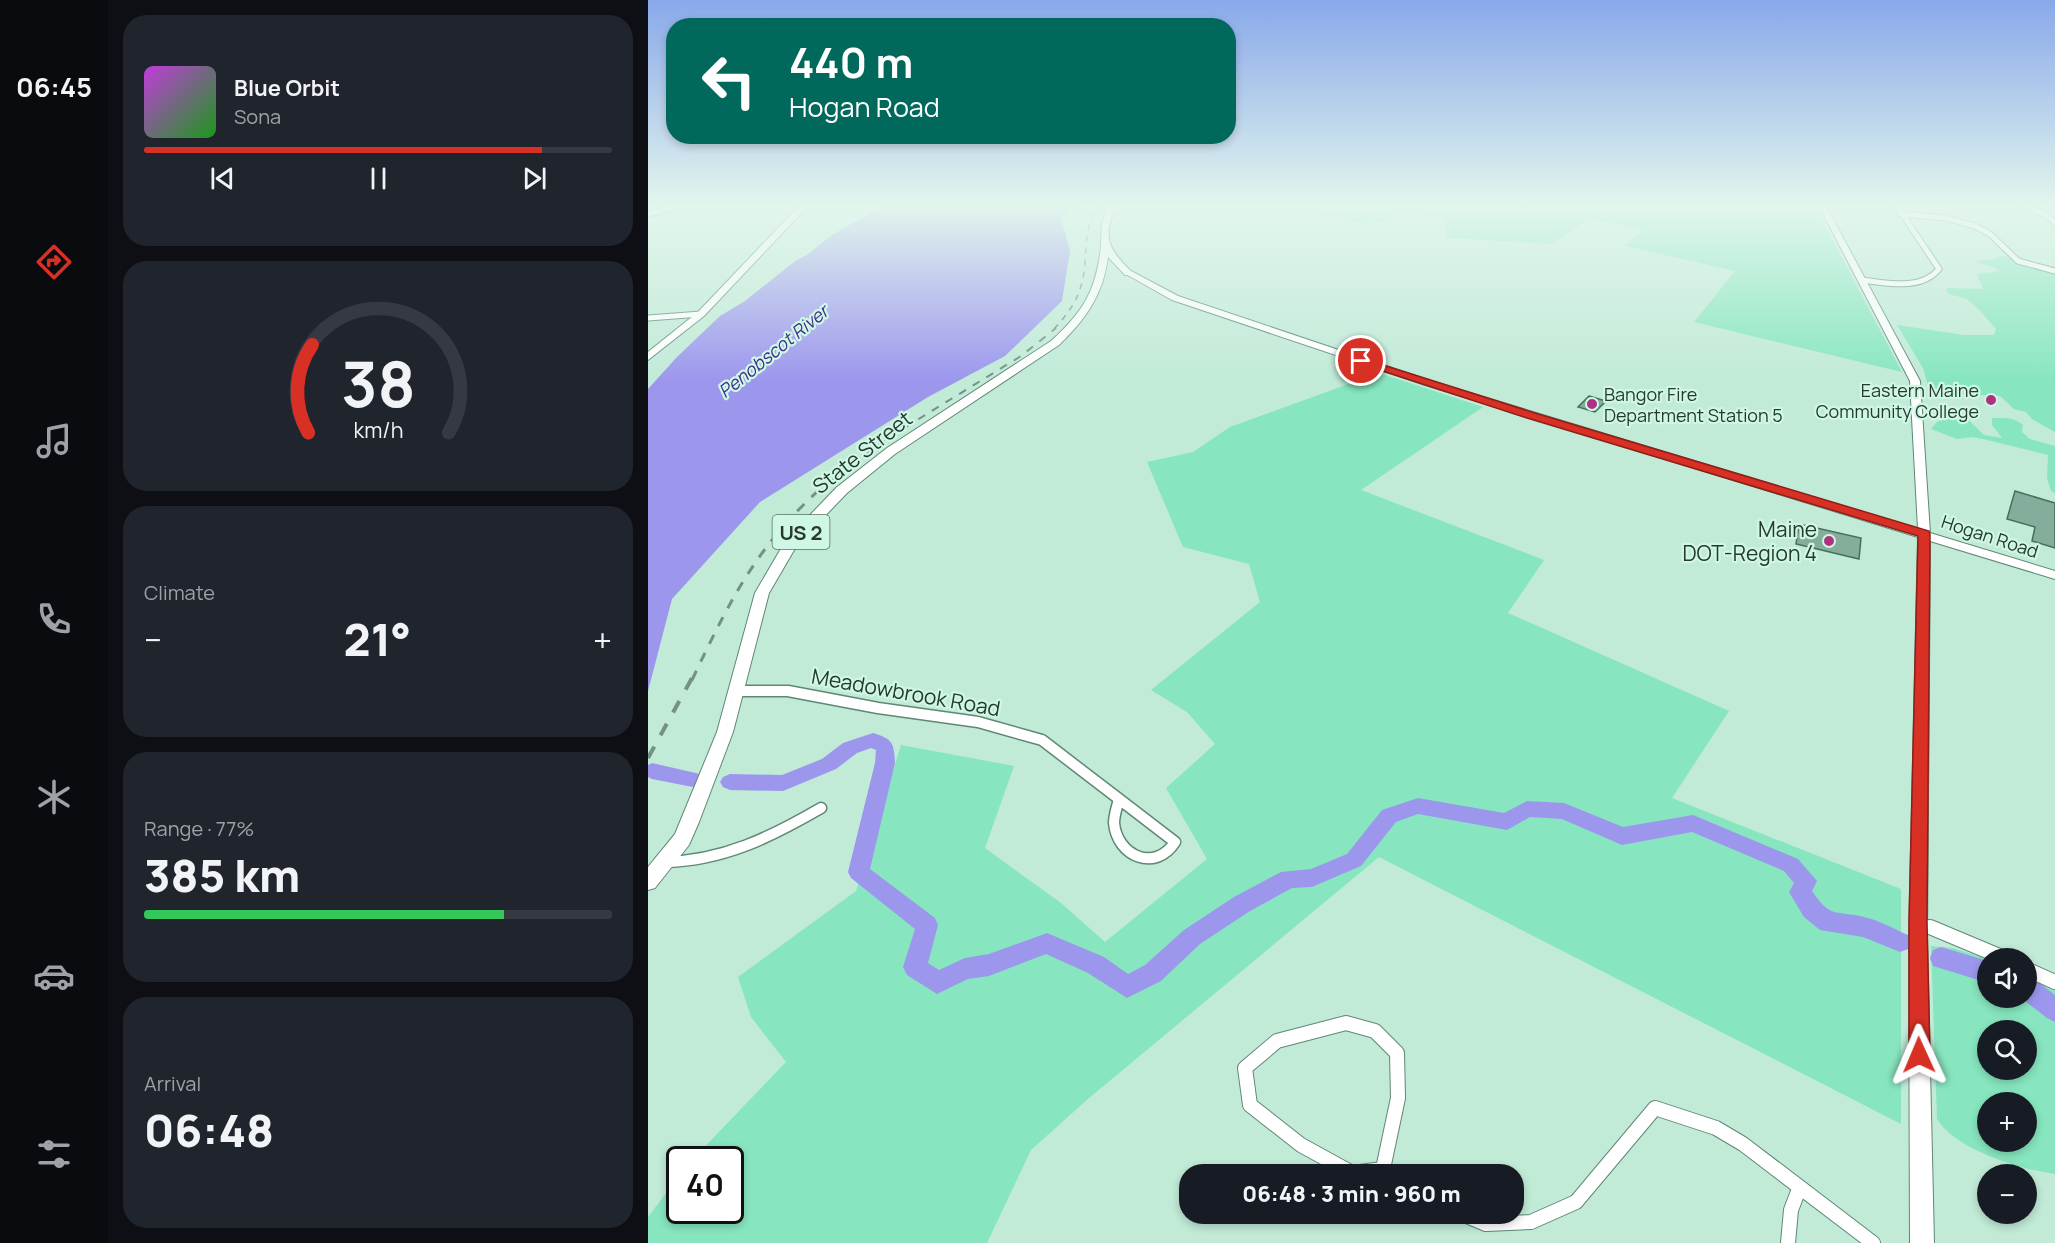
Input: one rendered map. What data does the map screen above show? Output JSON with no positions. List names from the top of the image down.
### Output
{
  "streets": {
    "main road": ["State Street", "US 2", "Hogan Road"],
    "street": ["Meadowbrook Road"]
  },
  "crossings": [
    ["State Street", "Meadowbrook Road"]
  ],
  "water": ["Penobscot River"],
  "places": ["Eastern Maine Community College", "Bangor Fire Department Station 5", "Maine DOT-Region 4"],
  "page": {
    "tabs": "06:45",
    "turn": ["440 m", "Hogan Road"],
    "song": ["Blue Orbit", "Sona"],
    "tile": [
      "Climate",
      ["Range · 77%", "385 km"],
      ["Arrival", "06:48"]
    ],
    "heat": ["−", "21°", "+"],
    "map_buttons": ["+", "−"],
    "limit": "40",
    "trip": "06:48 · 3 min · 960 m",
    "gauge": ["38", "km/h"]
  }
}
